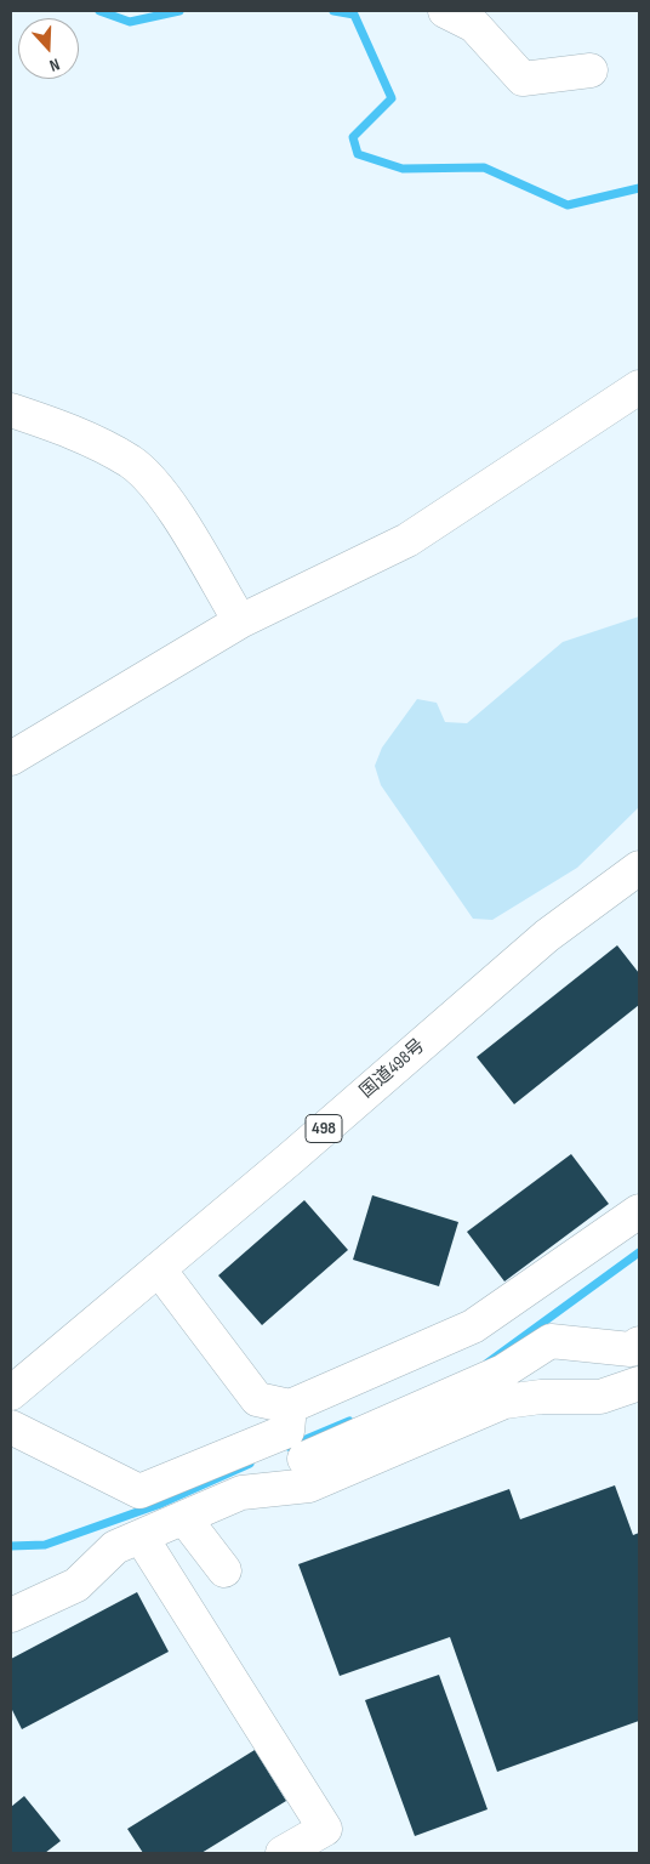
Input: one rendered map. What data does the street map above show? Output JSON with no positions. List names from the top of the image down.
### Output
{
  "streets": {
    "main road": ["国道498号", "498"]
  },
  "north": "bottom"
}
